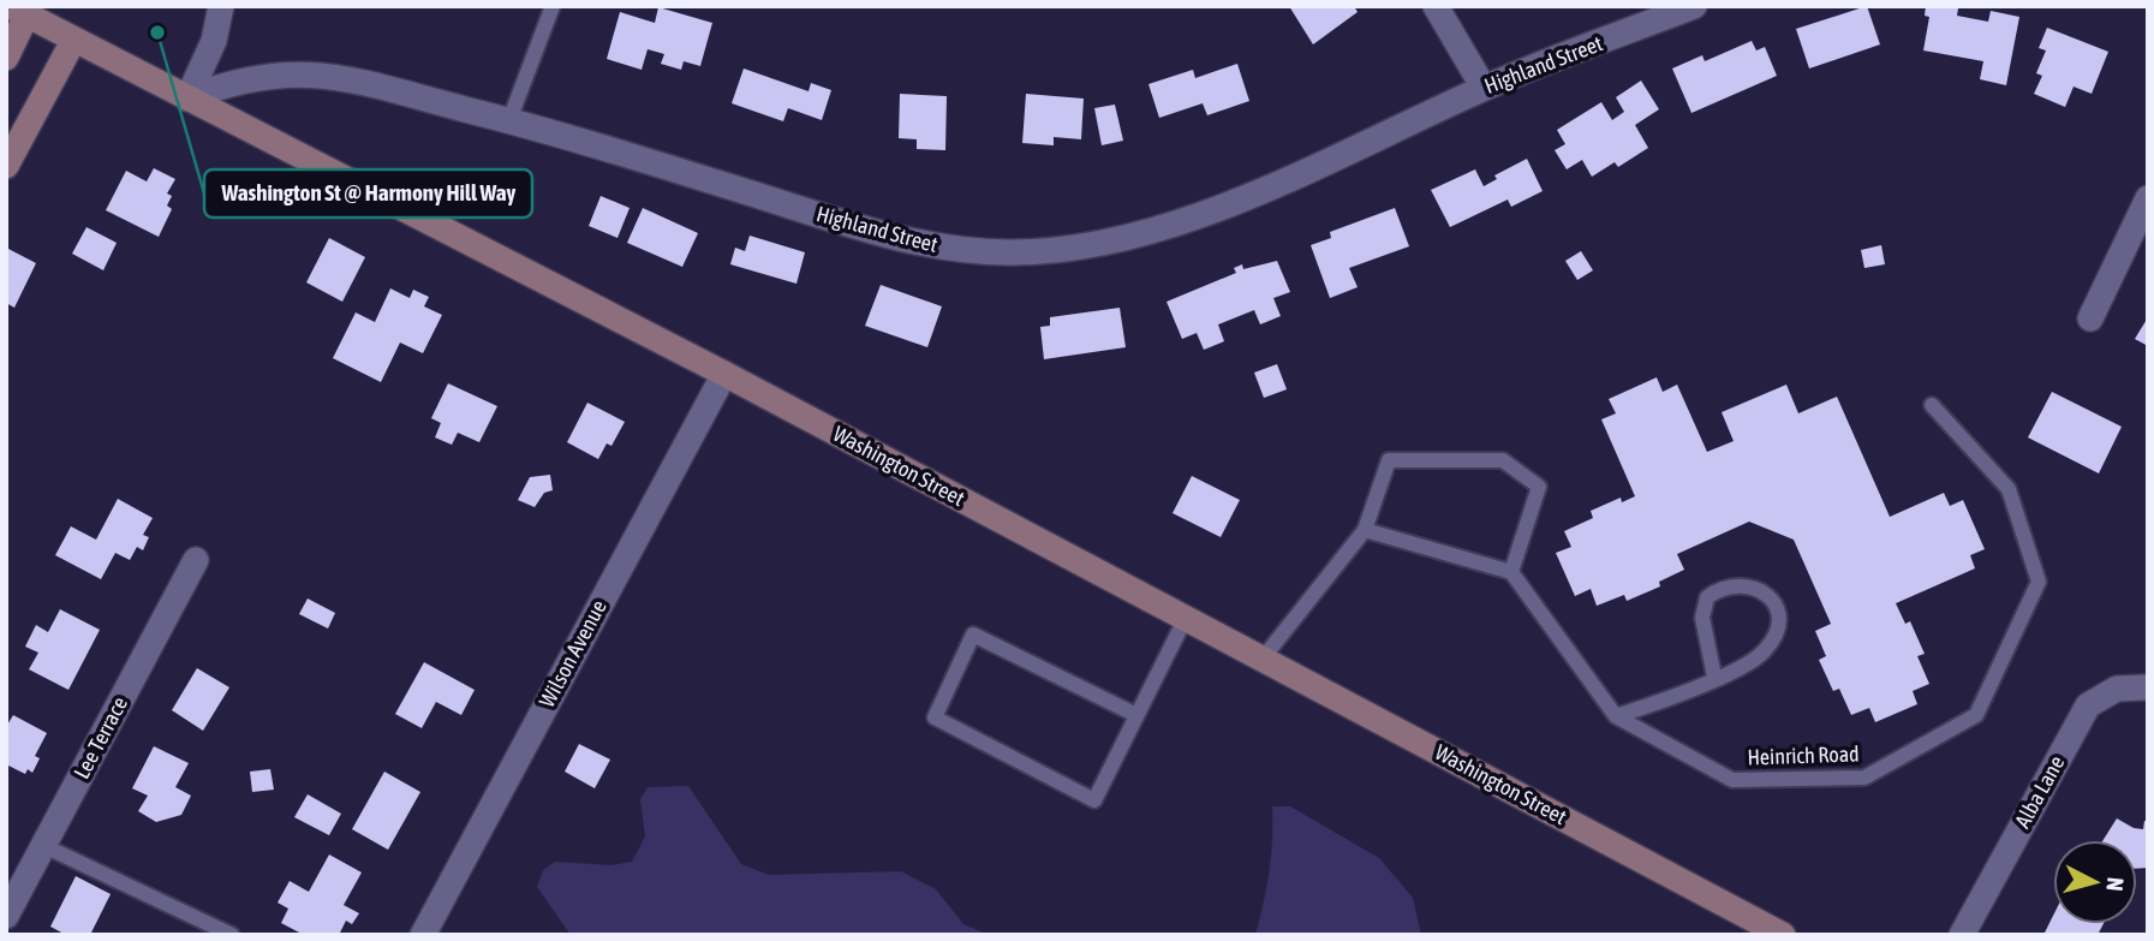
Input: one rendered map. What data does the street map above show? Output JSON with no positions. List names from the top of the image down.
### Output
{
  "streets": {
    "main road": ["Washington Street"],
    "street": [
      "Highland Street",
      "Wilson Avenue",
      "Lee Terrace",
      "Alba Lane"
    ],
    "lane": ["Heinrich Road"]
  },
  "crossings": [
    ["Highland Street", "Washington Street"],
    ["Washington Street", "Wilson Avenue"]
  ],
  "places": ["Washington St @ Harmony Hill Way"],
  "north": "right"
}
